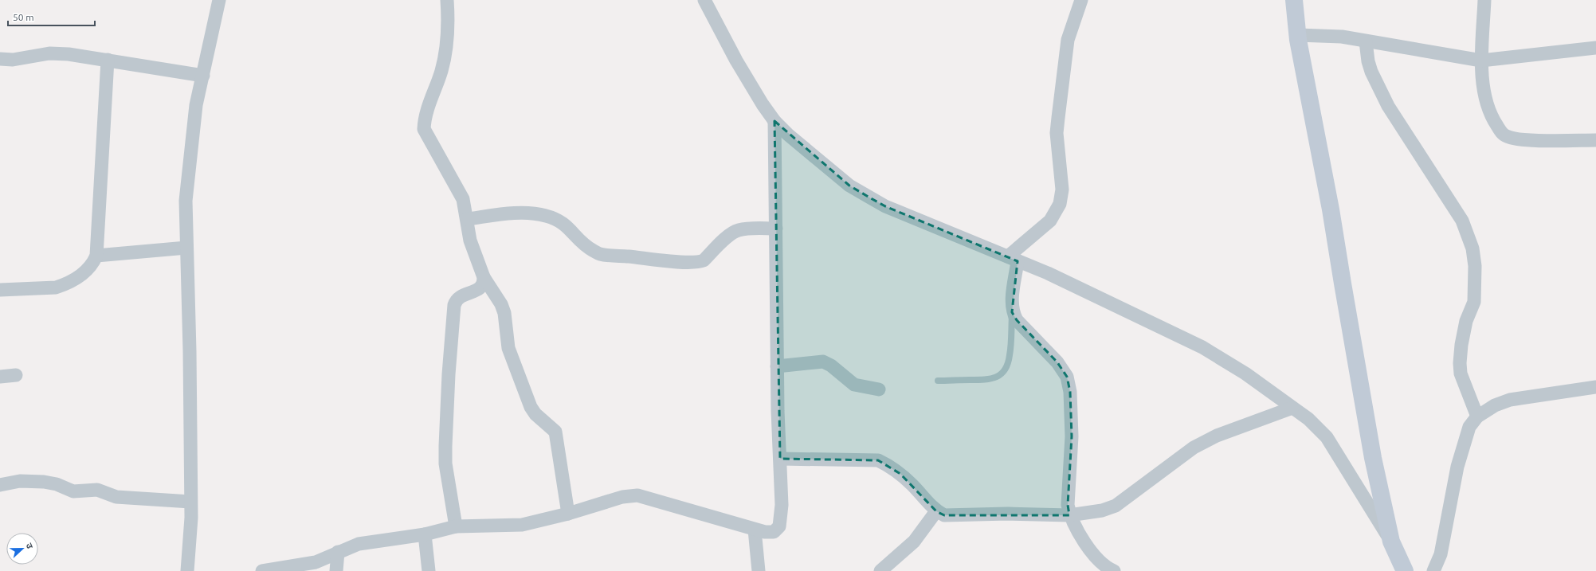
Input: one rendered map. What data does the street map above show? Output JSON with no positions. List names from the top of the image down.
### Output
{
  "scale_bar": "50 m",
  "north": "right"
}
